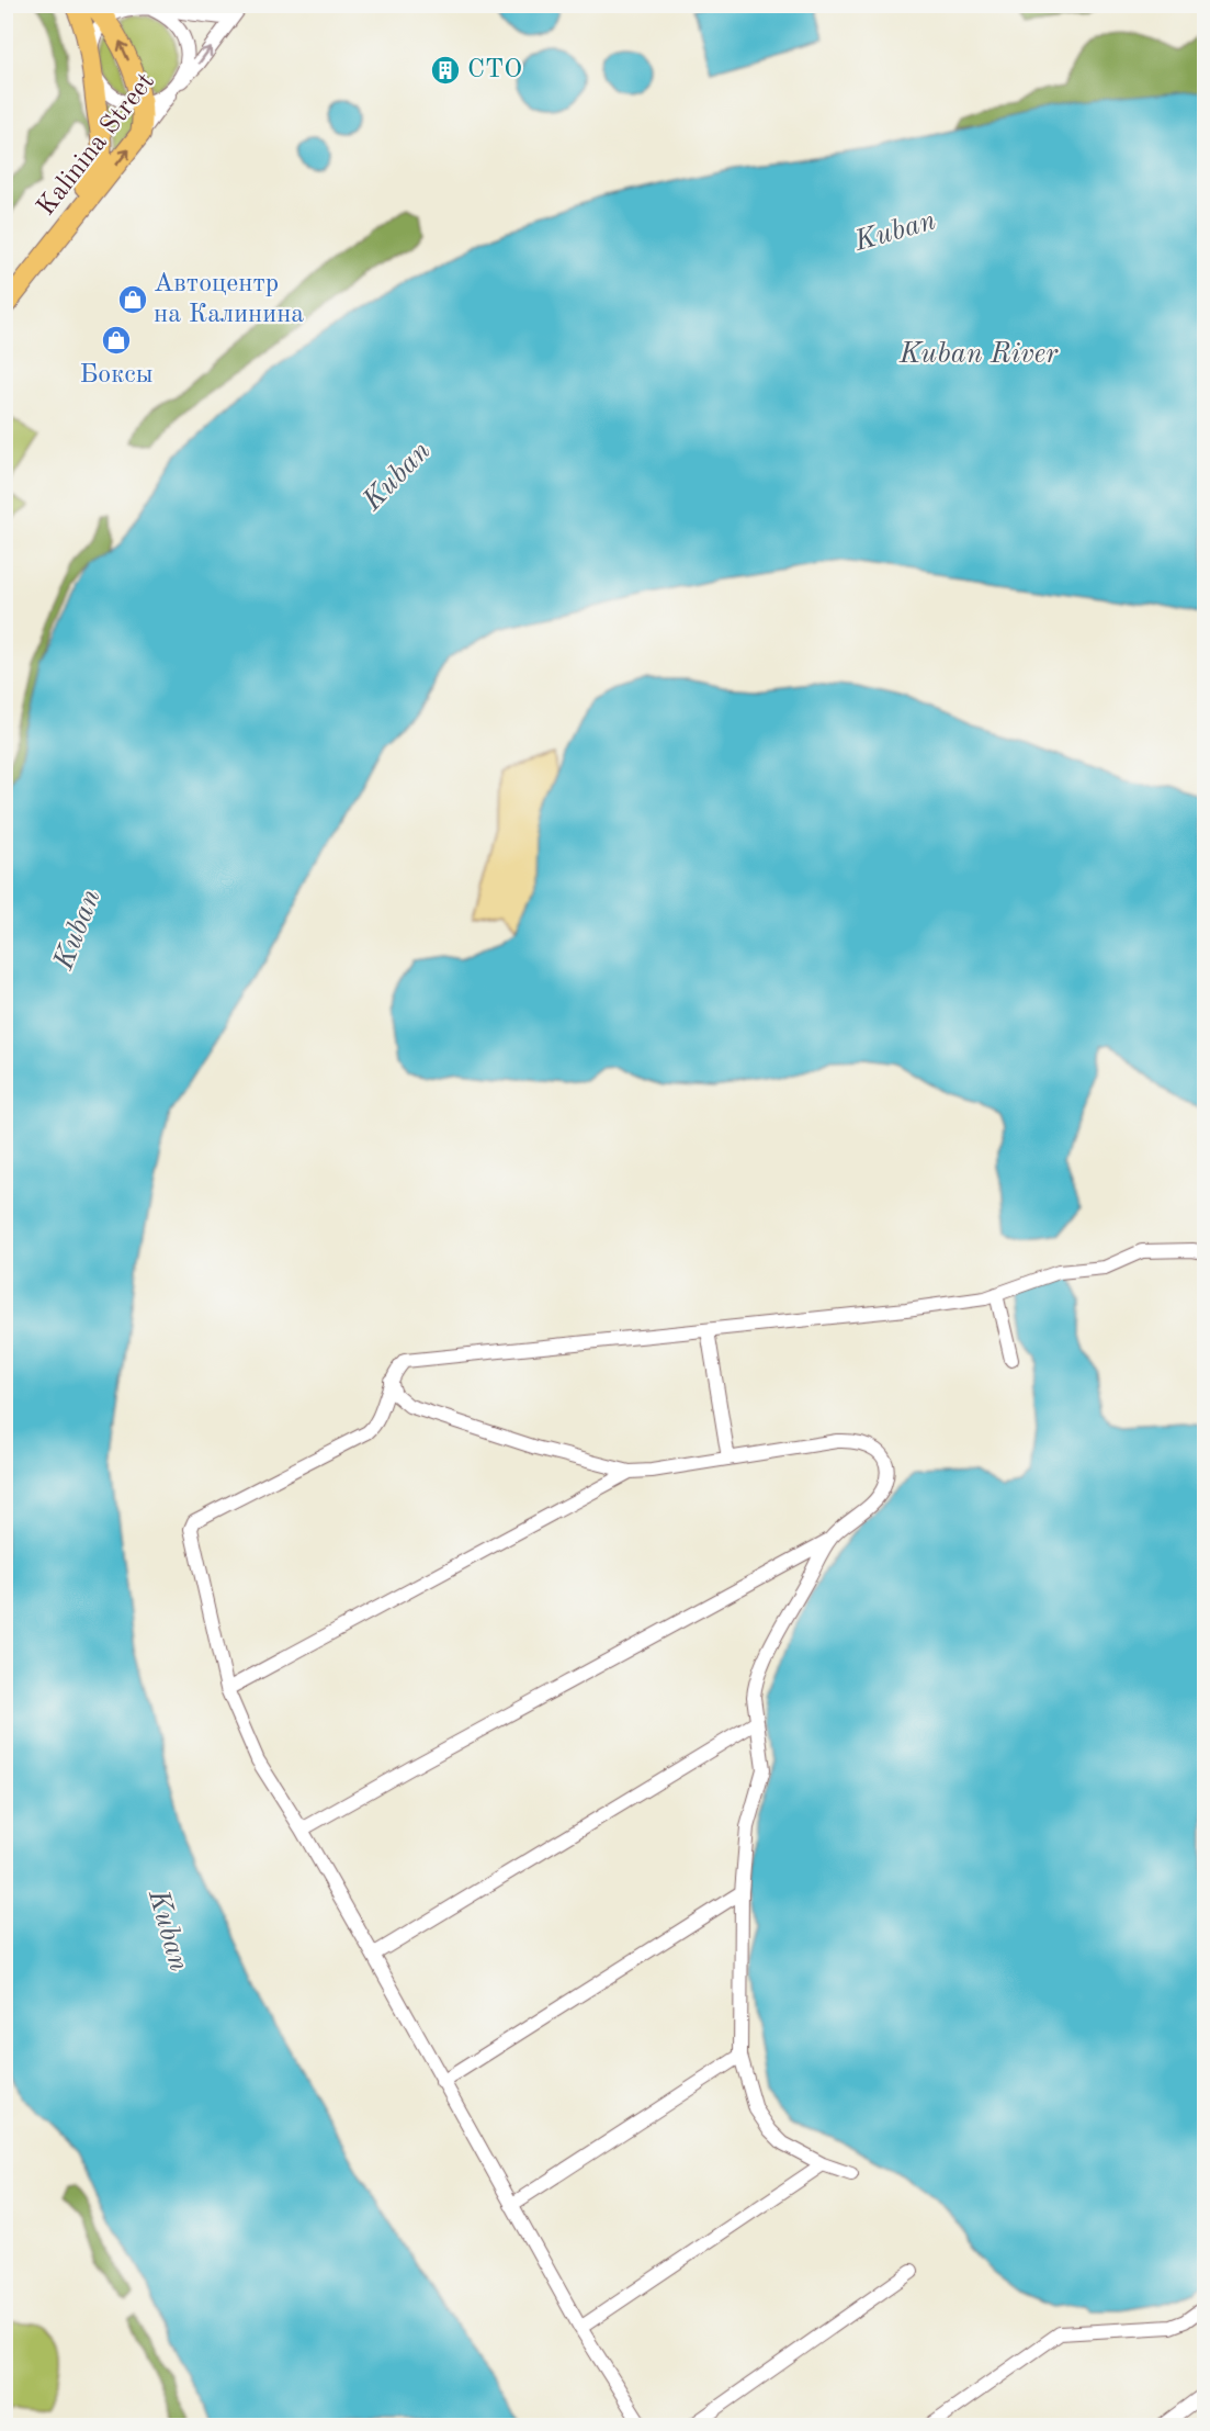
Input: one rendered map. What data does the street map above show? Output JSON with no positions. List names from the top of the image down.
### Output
{
  "streets": {
    "highway": ["Kalinina Street"]
  },
  "one_way": ["Kalinina Street"],
  "water": ["Kuban", "Kuban River"],
  "places": {
    "building": ["СТО"],
    "shop": ["Автоцентр на Калинина", "Боксы"]
  }
}
